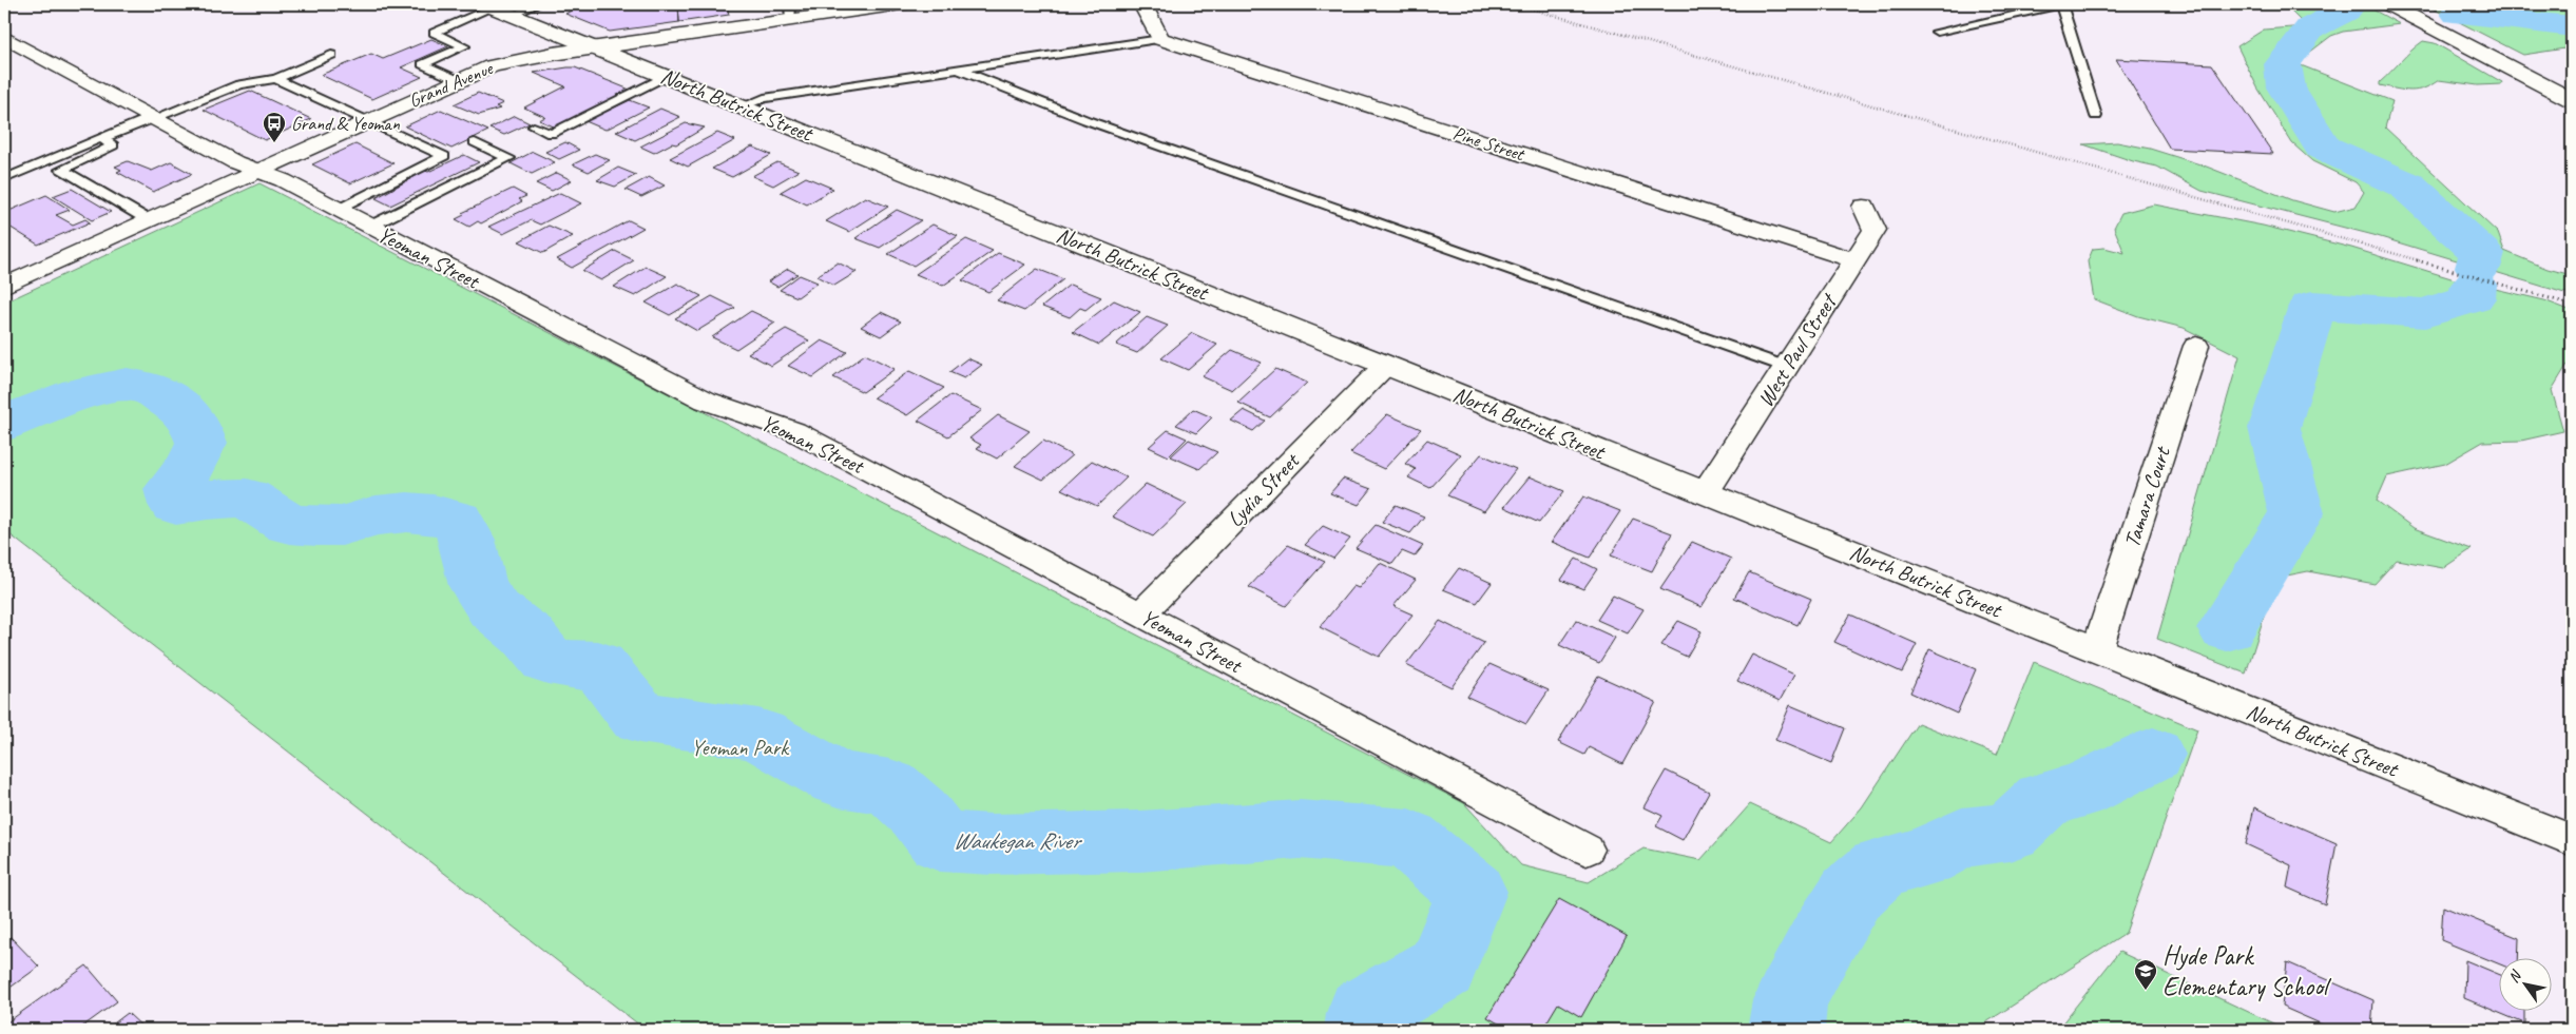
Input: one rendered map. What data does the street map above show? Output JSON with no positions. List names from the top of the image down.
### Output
{
  "streets": {
    "street": [
      "Grand Avenue",
      "North Butrick Street",
      "Pine Street",
      "Yeoman Street",
      "West Paul Street",
      "Lydia Street",
      "Tamara Court"
    ]
  },
  "crossings": [
    ["Grand Avenue", "North Butrick Street"],
    ["Grand Avenue", "Yeoman Street"],
    ["North Butrick Street", "West Paul Street"],
    ["North Butrick Street", "Lydia Street"],
    ["North Butrick Street", "Tamara Court"],
    ["Pine Street", "West Paul Street"],
    ["Yeoman Street", "Lydia Street"]
  ],
  "water": ["Waukegan River"],
  "parks": ["Yeoman Park"],
  "places": {
    "bus stop": ["Grand & Yeoman"],
    "school or university": ["Hyde Park Elementary School"]
  },
  "north": "top left"
}
